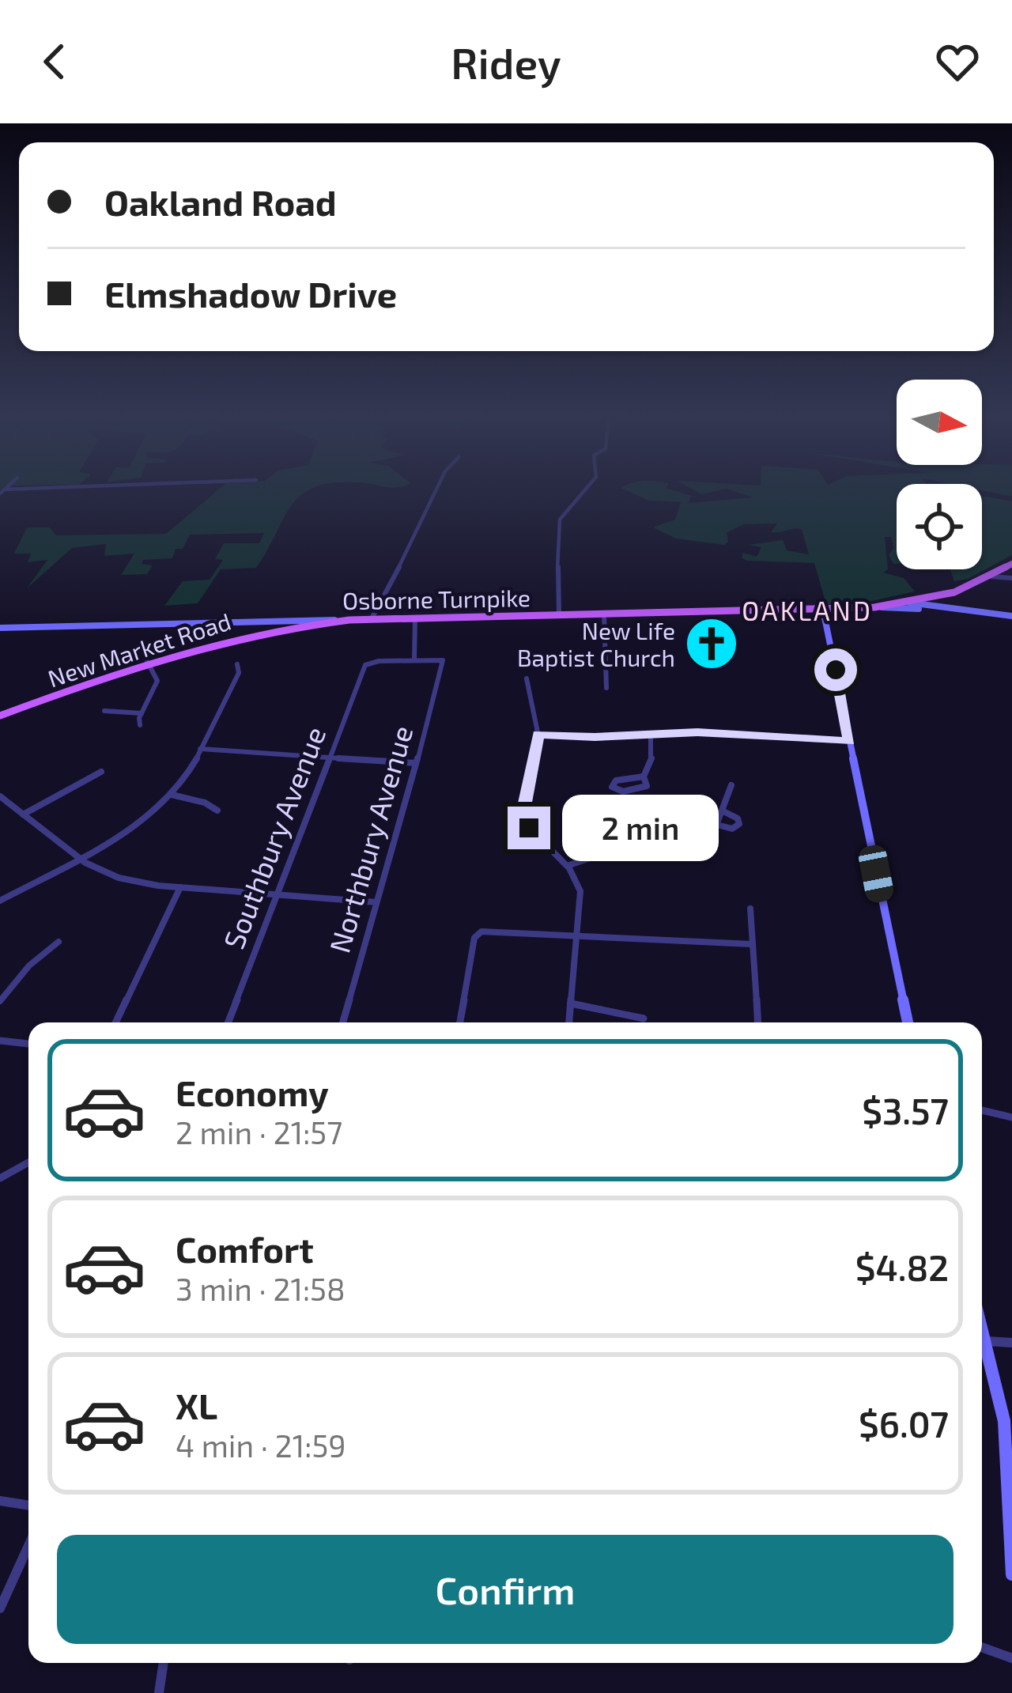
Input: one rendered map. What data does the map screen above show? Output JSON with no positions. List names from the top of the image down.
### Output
{
  "streets": {
    "main road": ["Osborne Turnpike", "New Market Road"],
    "street": ["Southbury Avenue", "Northbury Avenue"]
  },
  "crossings": [
    ["Osborne Turnpike", "New Market Road"],
    ["Southbury Avenue", "Northbury Avenue"]
  ],
  "districts": ["OAKLAND"],
  "places": {
    "church": ["New Life Baptist Church"]
  },
  "north": "right",
  "page": {
    "header": "Ridey",
    "banner": ["Oakland Road", "Elmshadow Drive"],
    "bubble": "2 min",
    "list": [
      {
        "name": "Economy",
        "note": "2 min · 21:57",
        "value": "$3.57"
      },
      {
        "name": "Comfort",
        "note": "3 min · 21:58",
        "value": "$4.82"
      },
      {
        "name": "XL",
        "note": "4 min · 21:59",
        "value": "$6.07"
      }
    ],
    "buttons": "Confirm"
  }
}
